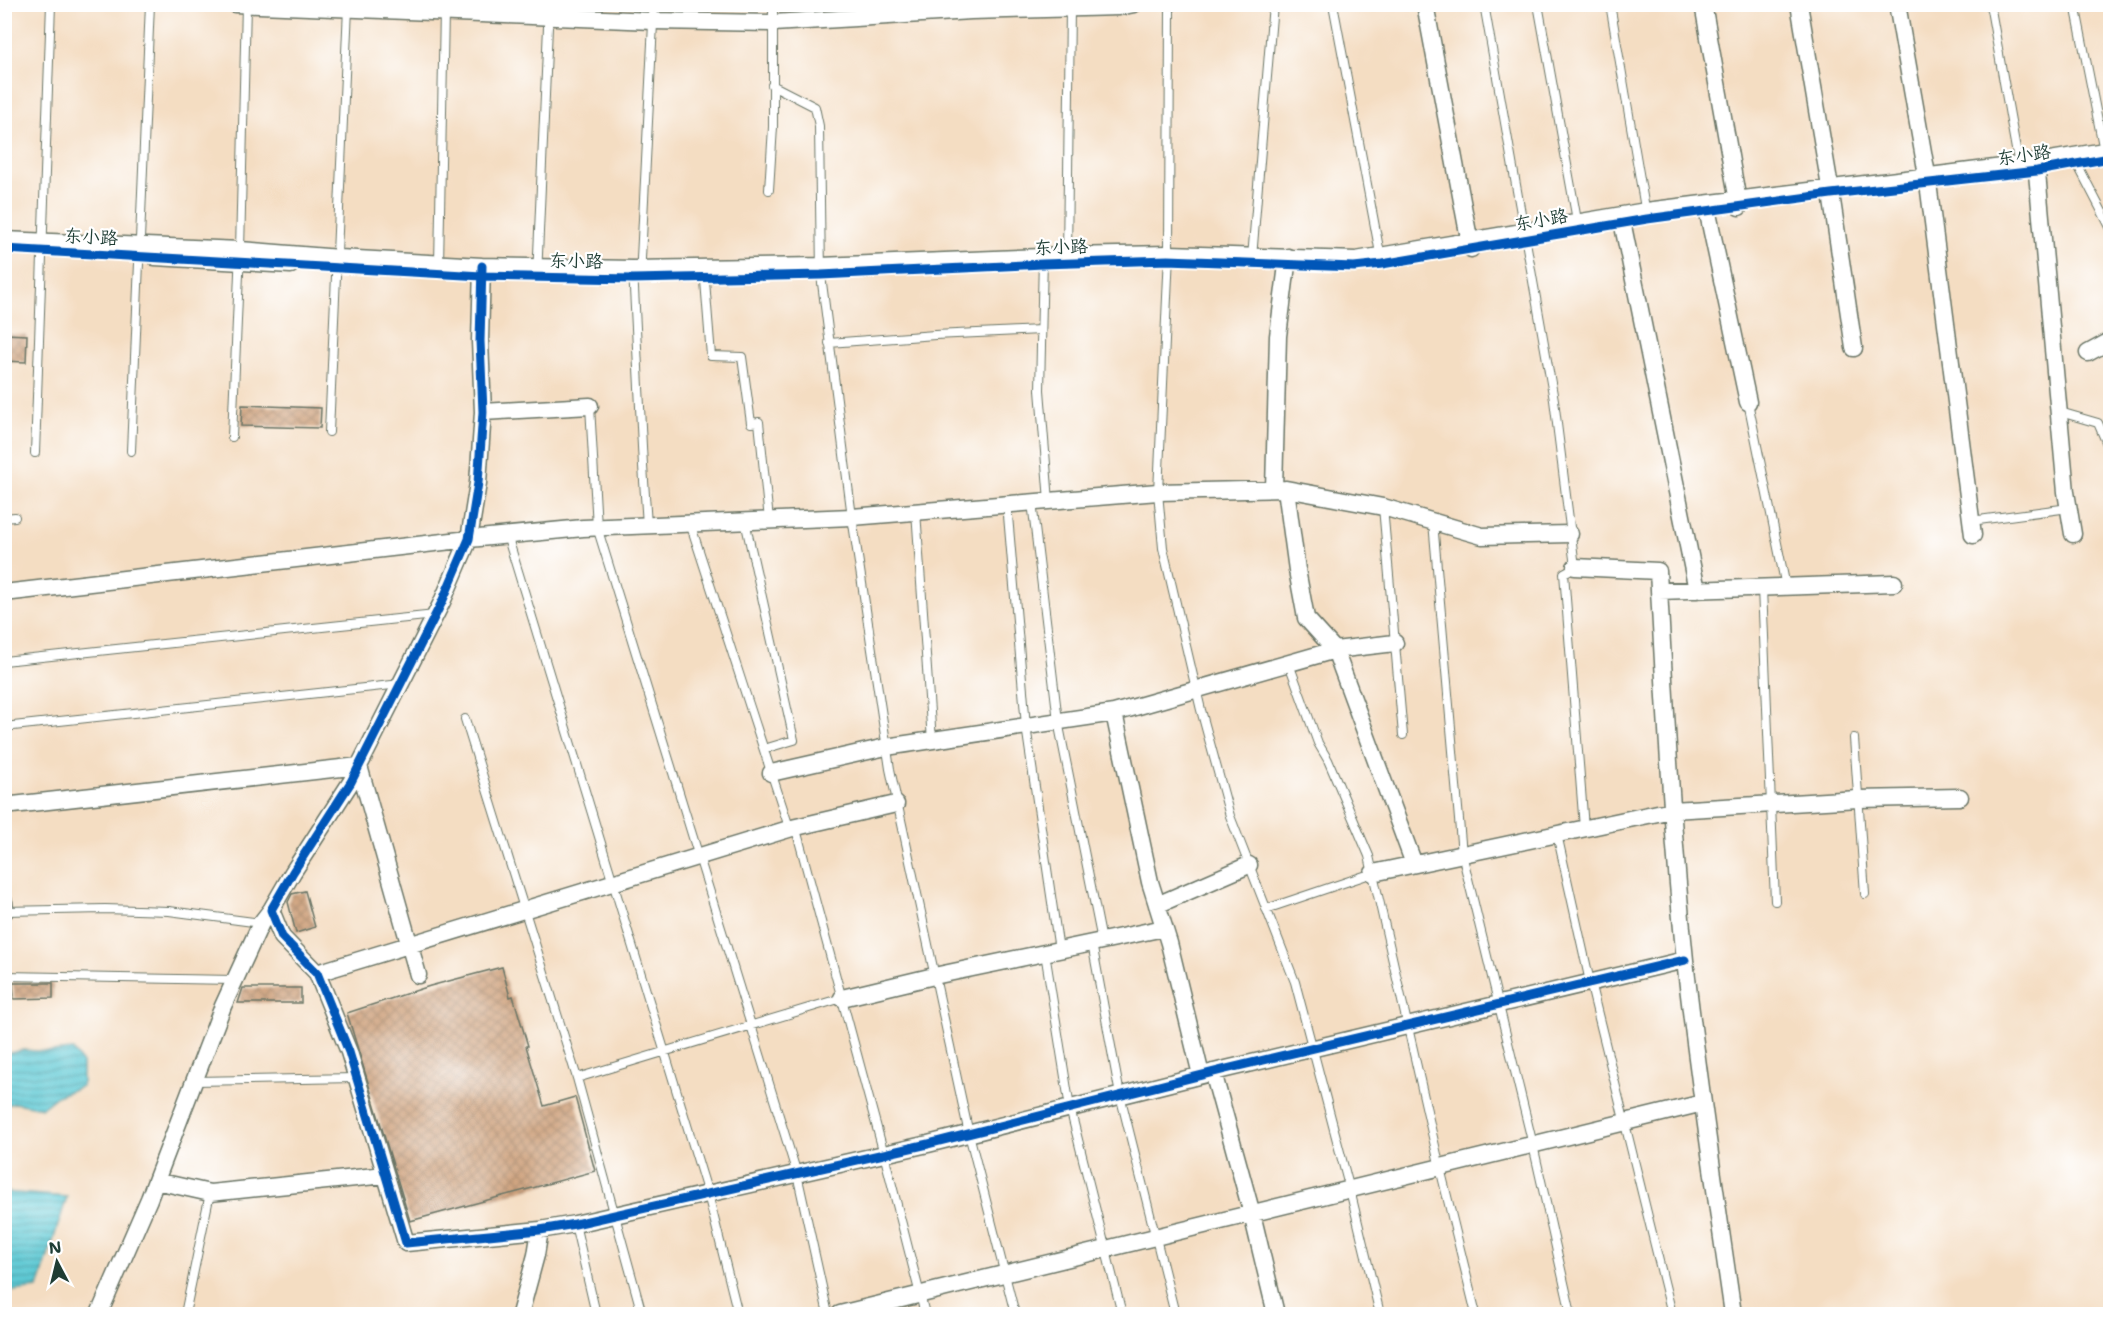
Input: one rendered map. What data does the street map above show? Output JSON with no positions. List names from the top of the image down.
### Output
{
  "streets": {
    "street": ["东小路"]
  },
  "north": "top"
}
